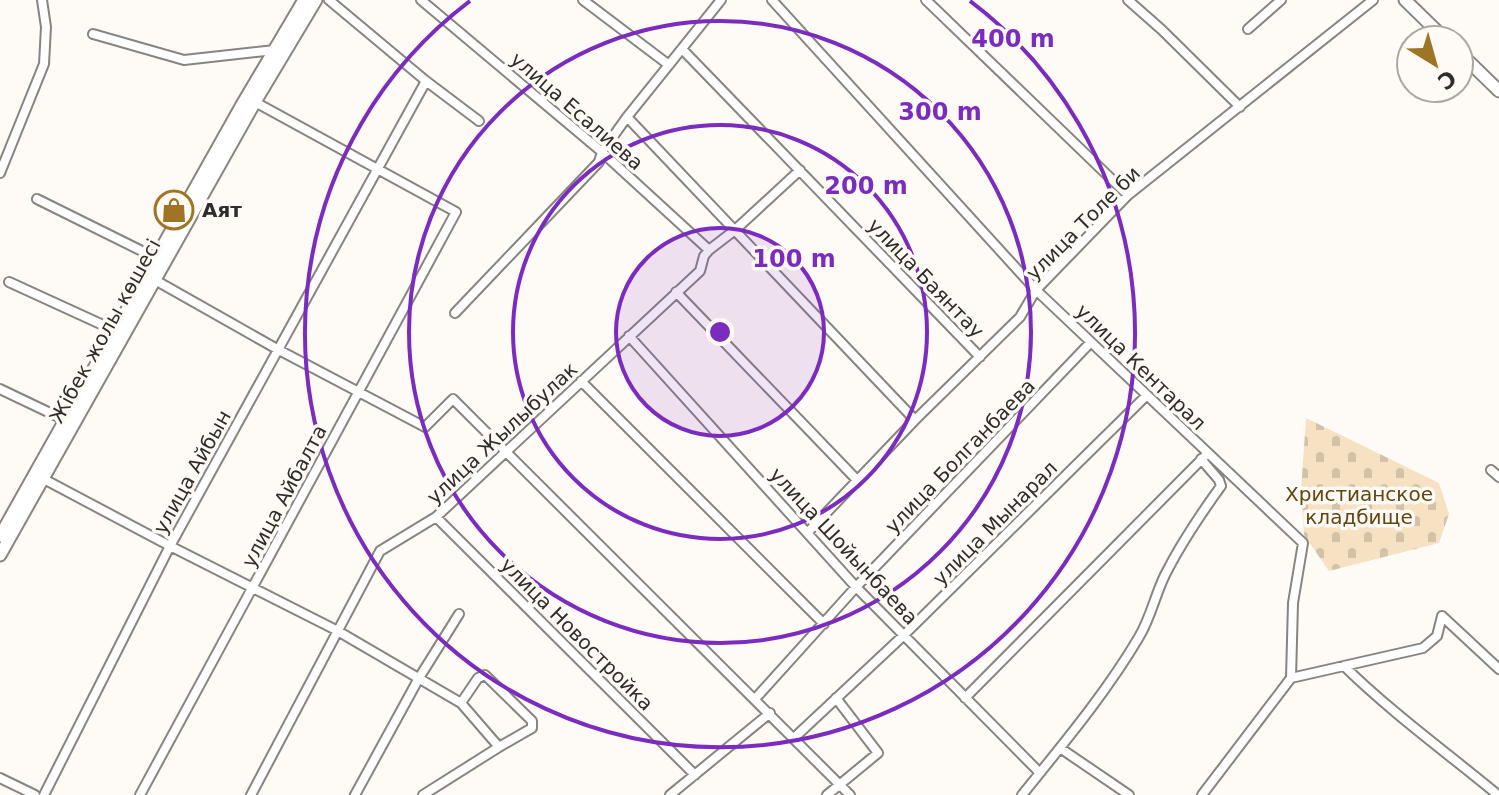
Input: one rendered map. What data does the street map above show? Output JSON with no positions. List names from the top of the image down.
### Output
{
  "streets": {
    "main road": ["Жібек жолы көшесі"],
    "street": [
      "улица Есалиева",
      "улица Толе би",
      "улица Баянтау",
      "улица Кентарал",
      "улица Жылыбулак",
      "улица Болганбаева",
      "улица Айбын",
      "улица Айбалта",
      "улица Мынарал",
      "улица Шойынбаева",
      "улица Новостройка"
    ]
  },
  "crossings": [
    ["улица Есалиева", "улица Жылыбулак"],
    ["улица Толе би", "улица Баянтау"],
    ["улица Толе би", "улица Кентарал"],
    ["улица Толе би", "улица Шойынбаева"],
    ["улица Баянтау", "улица Жылыбулак"],
    ["улица Кентарал", "улица Болганбаева"],
    ["улица Кентарал", "улица Мынарал"],
    ["улица Жылыбулак", "улица Шойынбаева"],
    ["улица Жылыбулак", "улица Новостройка"],
    ["улица Болганбаева", "улица Шойынбаева"],
    ["улица Айбын", "улица Айбалта"],
    ["улица Мынарал", "улица Шойынбаева"]
  ],
  "parks": ["Христианское кладбище"],
  "places": {
    "shop": ["Аят"]
  },
  "north": "bottom right",
  "rings": [
    "400 m",
    "300 m",
    "200 m",
    "100 m"
  ]
}
